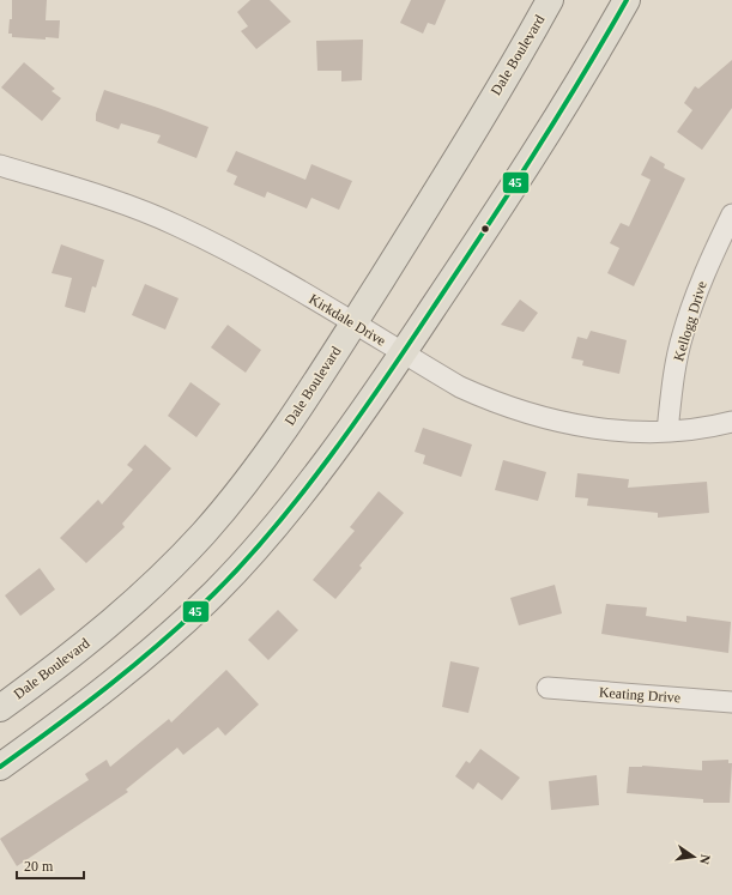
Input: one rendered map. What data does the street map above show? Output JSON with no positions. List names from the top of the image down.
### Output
{
  "streets": {
    "main road": ["Dale Boulevard"],
    "street": ["Kirkdale Drive", "Kellogg Drive", "Keating Drive"]
  },
  "crossings": [
    ["Dale Boulevard", "Kirkdale Drive"],
    ["Kirkdale Drive", "Kellogg Drive"]
  ],
  "lines": ["transit line 45"],
  "scale_bar": "20 m",
  "north": "right"
}
